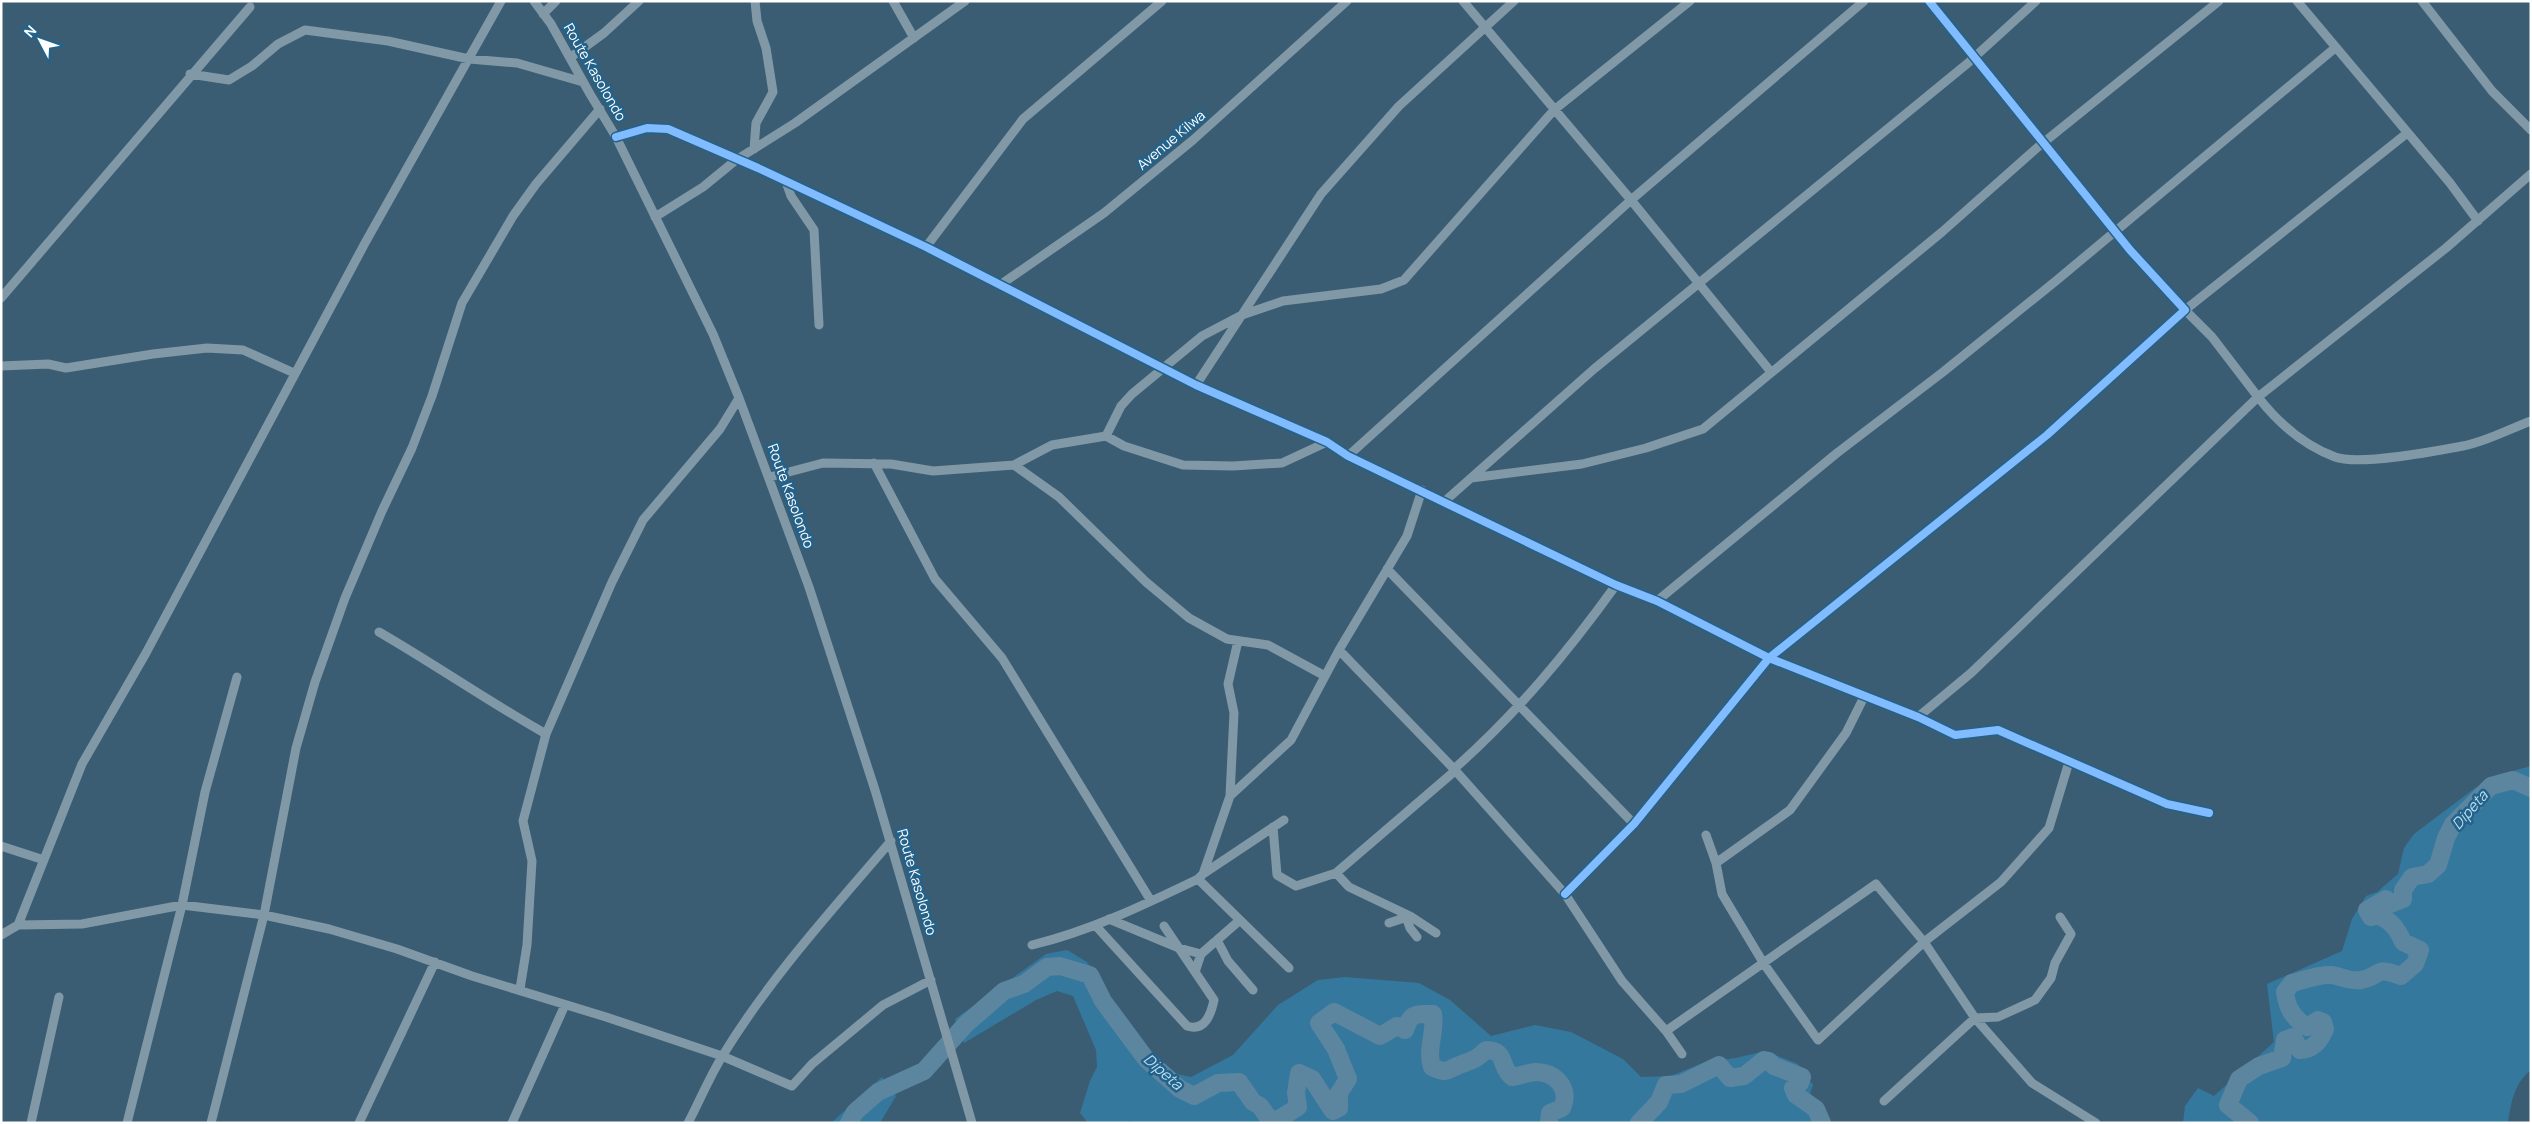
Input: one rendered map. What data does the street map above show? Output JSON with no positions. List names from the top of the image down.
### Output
{
  "streets": {
    "street": ["Route Kasolondo", "Avenue Kilwa"]
  },
  "water": ["Dipeta"],
  "north": "top left"
}
